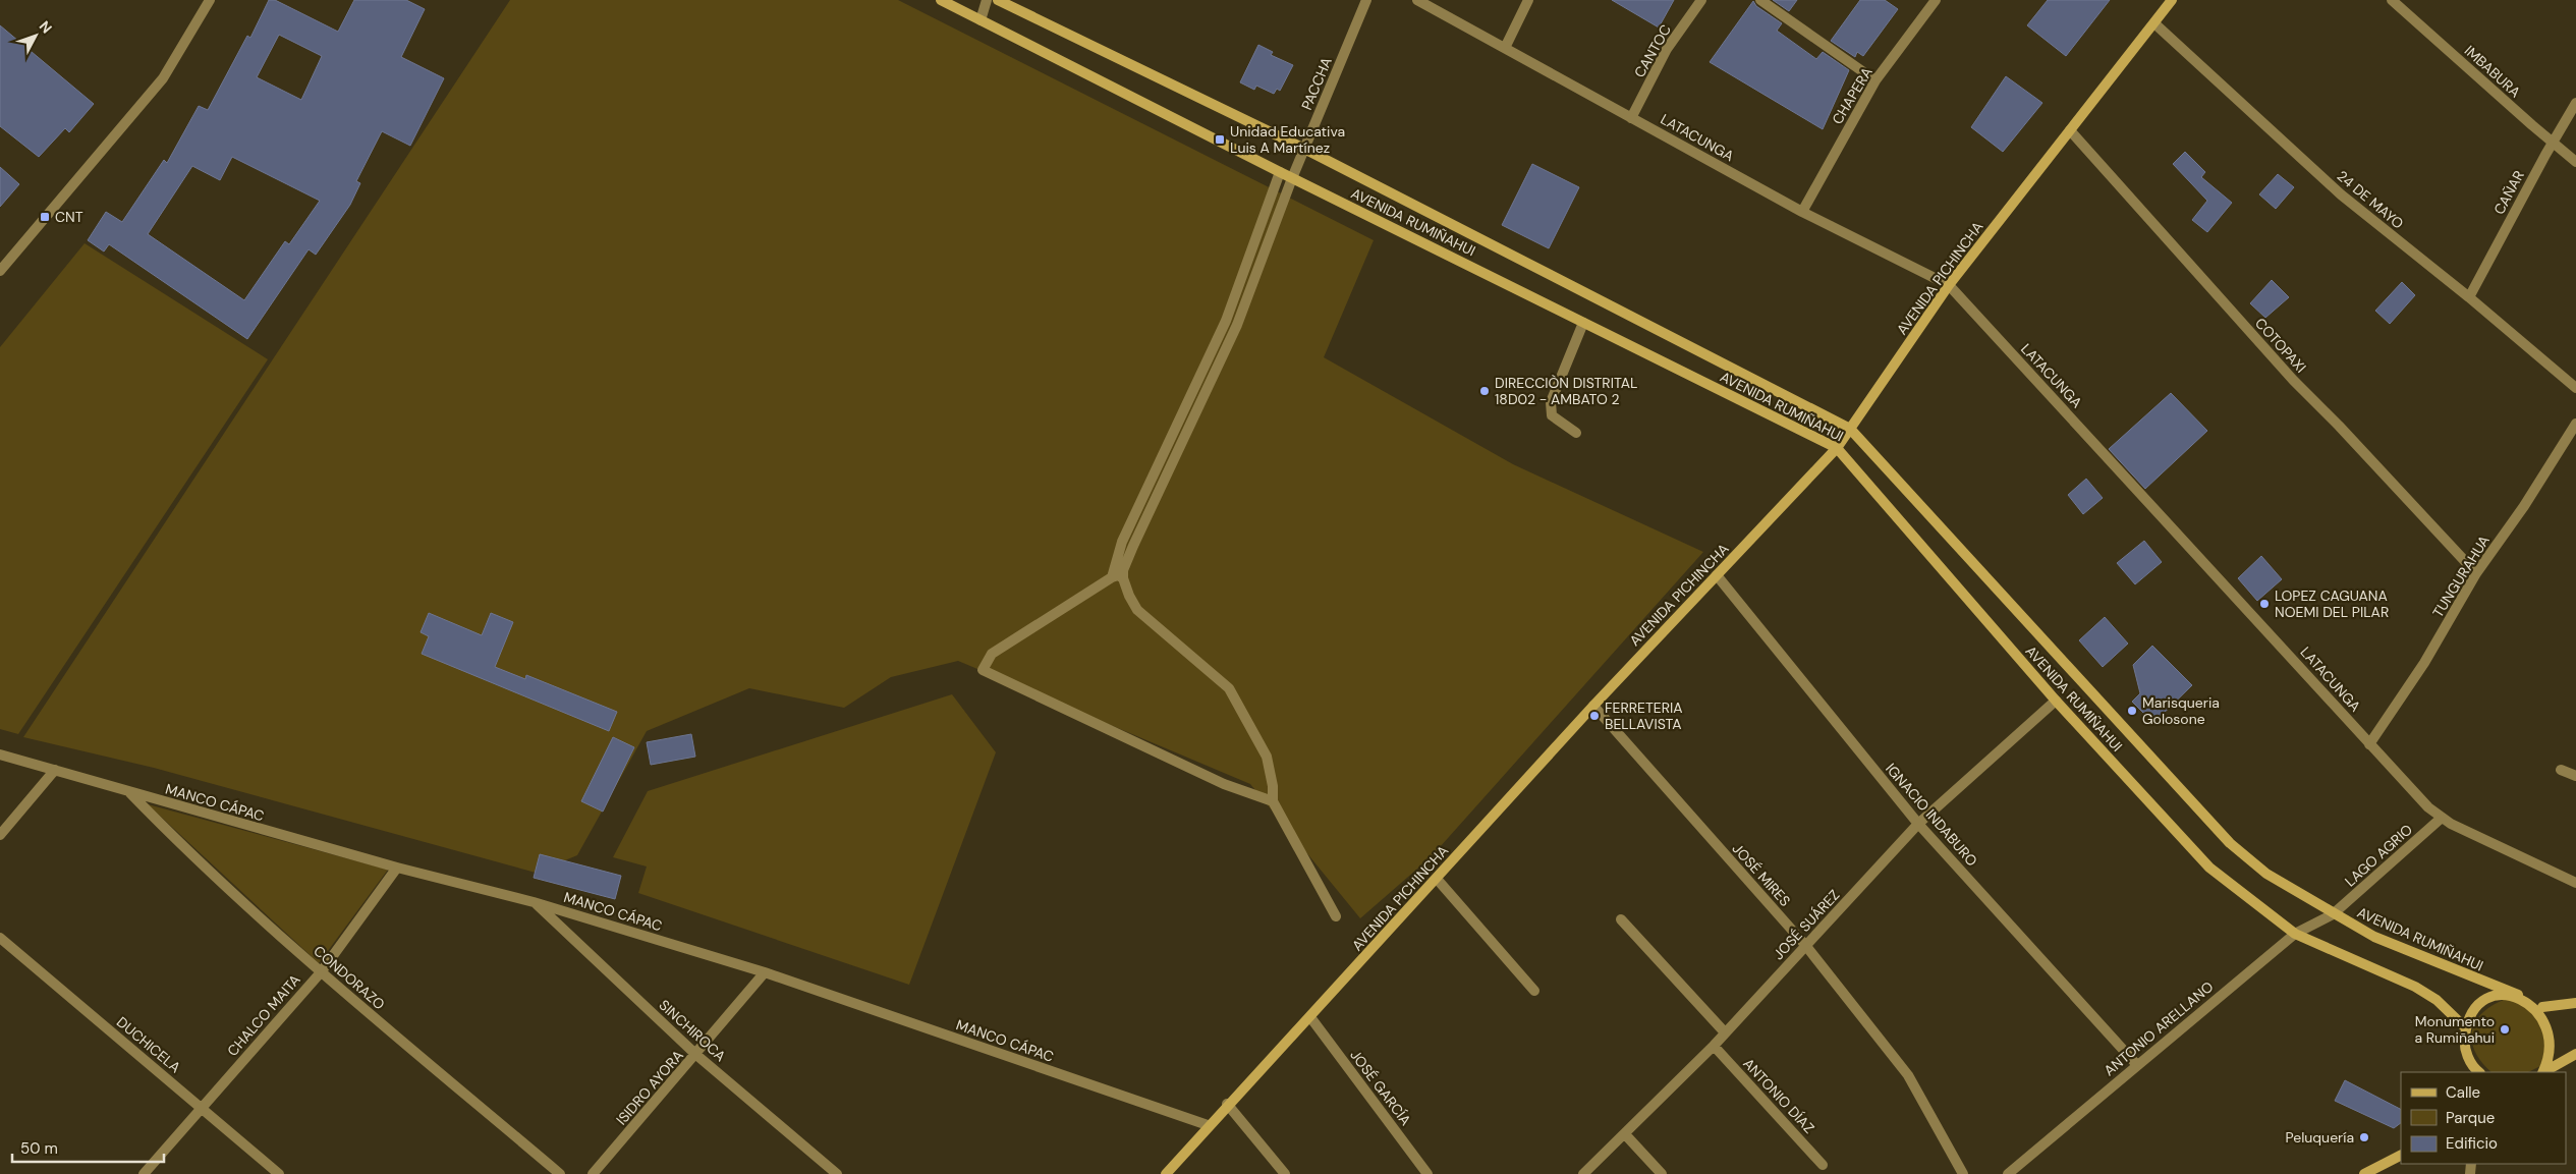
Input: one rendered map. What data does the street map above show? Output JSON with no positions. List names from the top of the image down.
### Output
{
  "streets": {
    "main road": ["AVENIDA RUMIÑAHUI", "AVENIDA PICHINCHA"],
    "street": [
      "CANTOC",
      "IMBABURA",
      "PACCHA",
      "CHAPERA",
      "LATACUNGA",
      "CAÑAR",
      "24 DE MAYO",
      "COTOPAXI",
      "TUNGURAHUA",
      "MANCO CÁPAC",
      "IGNACIO INDABURO",
      "LAGO AGRIO",
      "JOSÉ MIRES",
      "JOSÉ SUÁREZ",
      "CONDORAZO",
      "CHALCO MAITA",
      "ANTONIO ARELLANO",
      "SINCHIROCA",
      "DUCHICELA",
      "ISIDRO AYORA",
      "JOSÉ GARCÍA",
      "ANTONIO DÍAZ"
    ]
  },
  "crossings": [
    ["CANTOC", "LATACUNGA"],
    ["IMBABURA", "CAÑAR"],
    ["PACCHA", "AVENIDA RUMIÑAHUI"],
    ["CHAPERA", "LATACUNGA"],
    ["LATACUNGA", "AVENIDA PICHINCHA"],
    ["LATACUNGA", "TUNGURAHUA"],
    ["LATACUNGA", "LAGO AGRIO"],
    ["CAÑAR", "24 DE MAYO"],
    ["24 DE MAYO", "AVENIDA PICHINCHA"],
    ["AVENIDA RUMIÑAHUI", "AVENIDA PICHINCHA"],
    ["AVENIDA RUMIÑAHUI", "LAGO AGRIO"],
    ["AVENIDA RUMIÑAHUI", "JOSÉ SUÁREZ"],
    ["AVENIDA RUMIÑAHUI", "ANTONIO ARELLANO"],
    ["AVENIDA PICHINCHA", "COTOPAXI"],
    ["AVENIDA PICHINCHA", "MANCO CÁPAC"],
    ["AVENIDA PICHINCHA", "IGNACIO INDABURO"],
    ["AVENIDA PICHINCHA", "JOSÉ MIRES"],
    ["AVENIDA PICHINCHA", "JOSÉ GARCÍA"],
    ["COTOPAXI", "TUNGURAHUA"],
    ["MANCO CÁPAC", "CONDORAZO"],
    ["MANCO CÁPAC", "CHALCO MAITA"],
    ["MANCO CÁPAC", "SINCHIROCA"],
    ["MANCO CÁPAC", "ISIDRO AYORA"],
    ["IGNACIO INDABURO", "JOSÉ SUÁREZ"],
    ["IGNACIO INDABURO", "ANTONIO ARELLANO"],
    ["LAGO AGRIO", "ANTONIO ARELLANO"],
    ["JOSÉ MIRES", "JOSÉ SUÁREZ"],
    ["JOSÉ SUÁREZ", "ANTONIO DÍAZ"],
    ["CONDORAZO", "CHALCO MAITA"],
    ["CHALCO MAITA", "DUCHICELA"],
    ["SINCHIROCA", "ISIDRO AYORA"]
  ],
  "places": {
    "transit": ["Unidad Educativa Luis A Martínez", "CNT"],
    "other": [
      "DIRECCIÒN DISTRITAL 18D02 - AMBATO 2",
      "LOPEZ CAGUANA NOEMI DEL PILAR",
      "Marisqueria Golosone",
      "FERRETERIA BELLAVISTA",
      "Monumento a Rumiñahui",
      "Peluquería"
    ]
  },
  "legend": ["Calle", "Parque", "Edificio"],
  "scale_bar": "50 m",
  "north": "top right"
}
